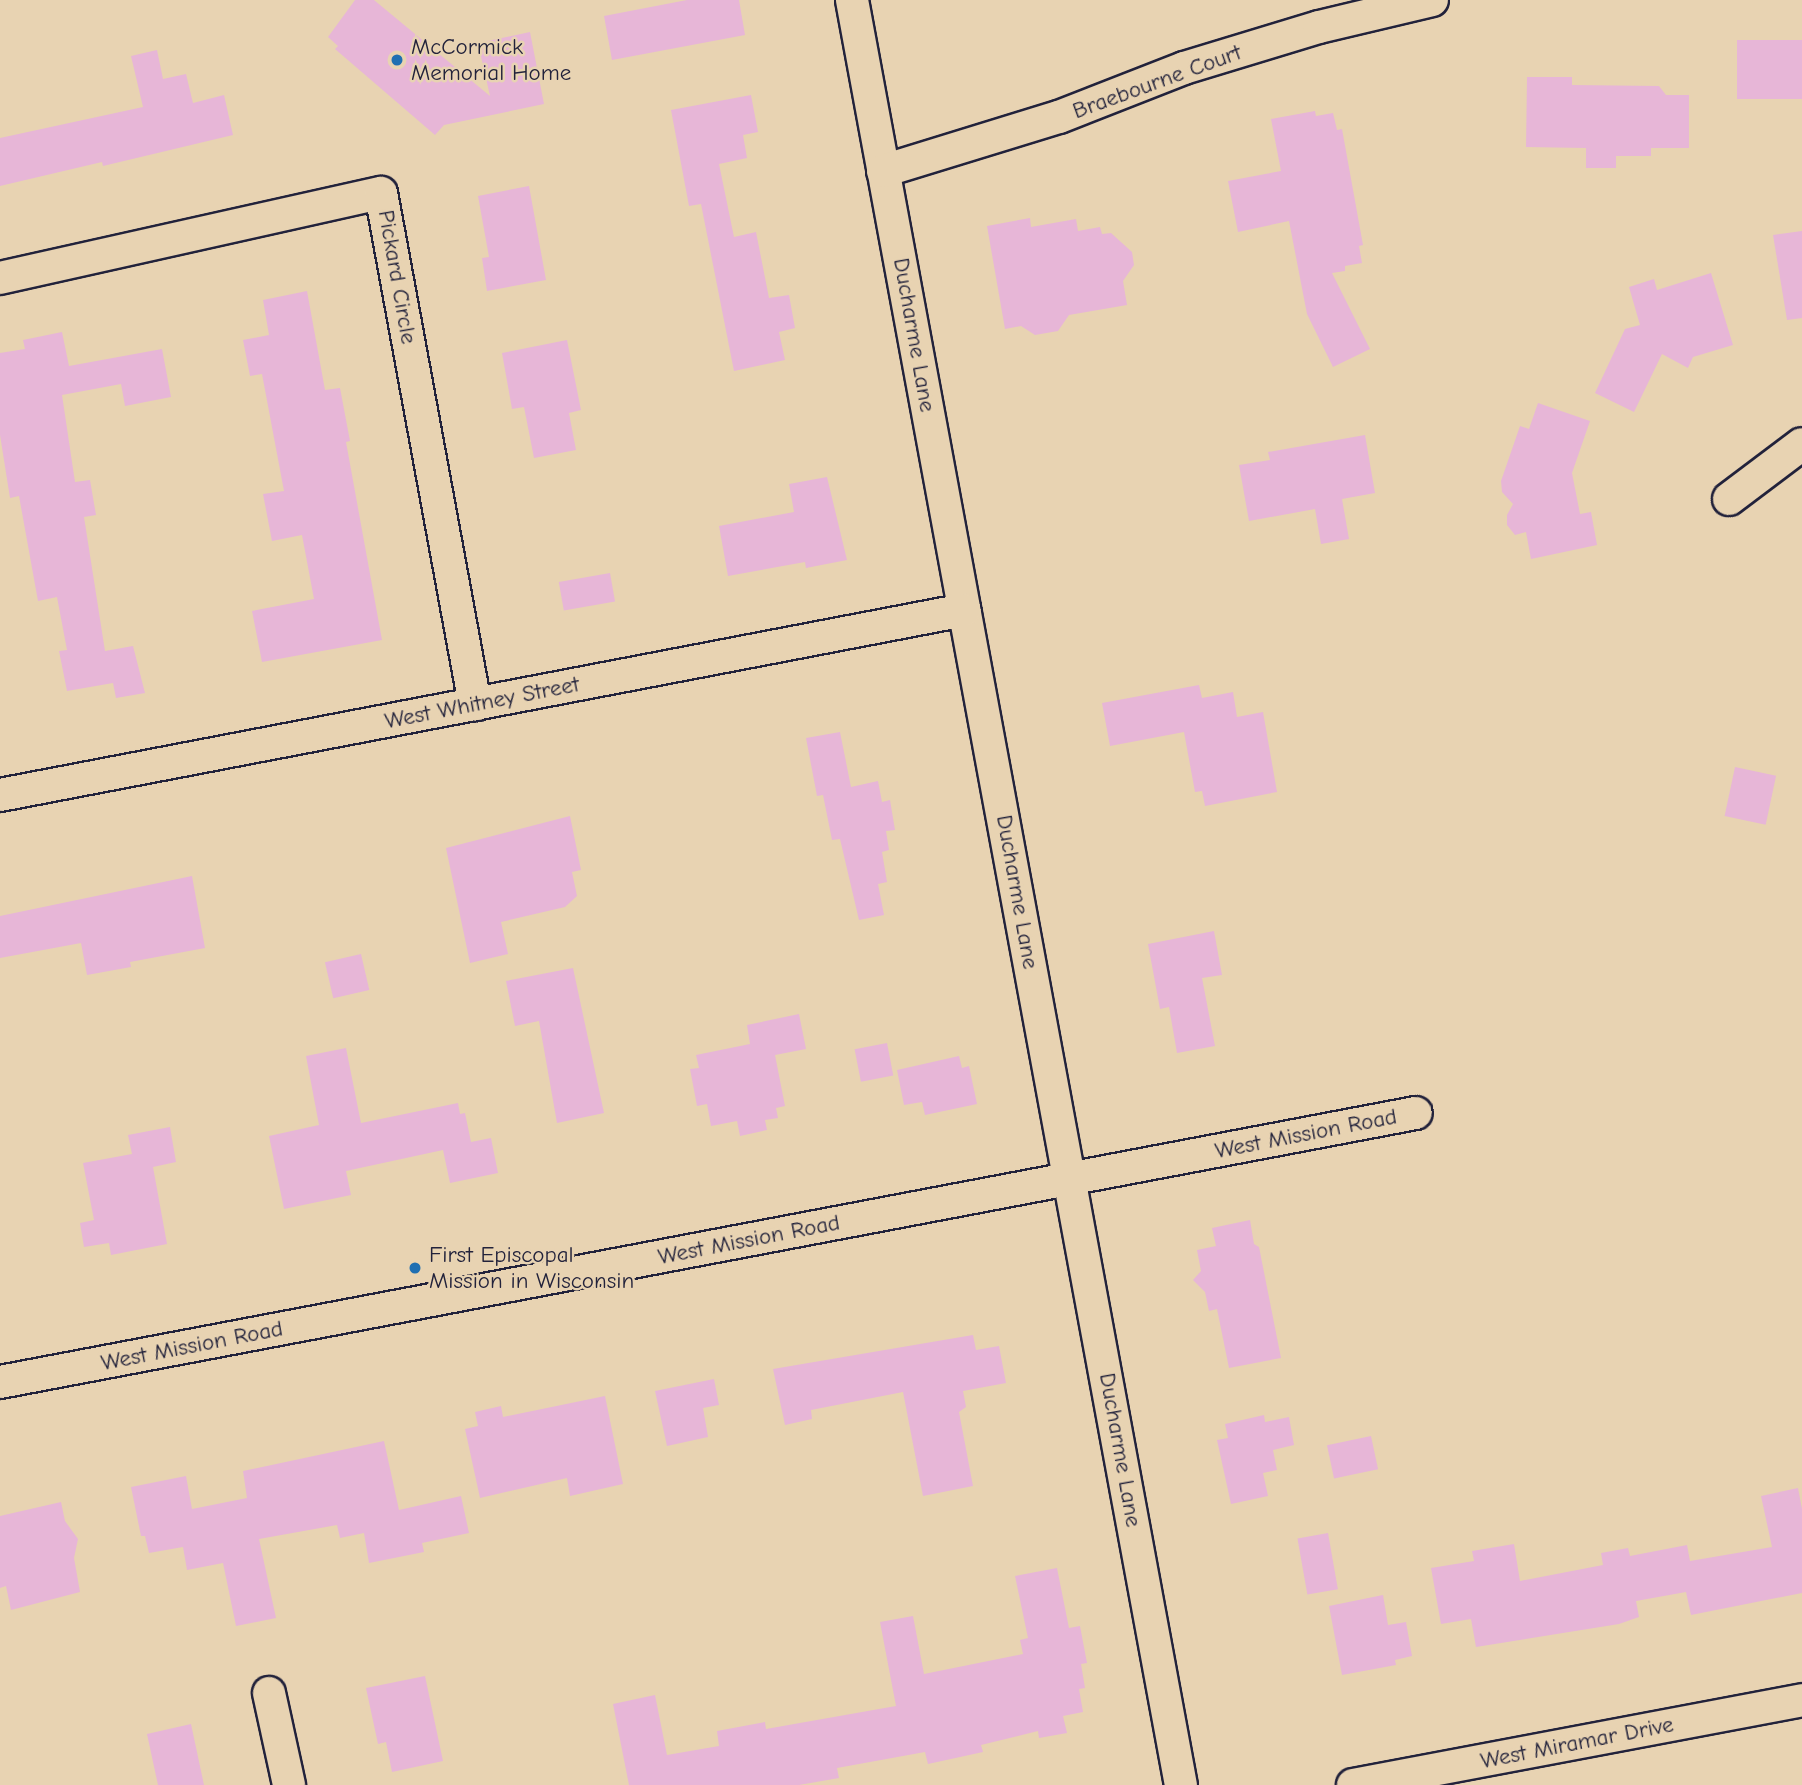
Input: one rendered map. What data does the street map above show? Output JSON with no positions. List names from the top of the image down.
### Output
{
  "streets": {
    "street": [
      "Braebourne Court",
      "Pickard Circle",
      "Ducharme Lane",
      "West Whitney Street",
      "West Mission Road",
      "West Miramar Drive"
    ]
  },
  "crossings": [
    ["Braebourne Court", "Ducharme Lane"],
    ["Pickard Circle", "West Whitney Street"],
    ["Ducharme Lane", "West Whitney Street"],
    ["Ducharme Lane", "West Mission Road"]
  ],
  "places": ["McCormick Memorial Home", "First Episcopal Mission in Wisconsin"]
}
